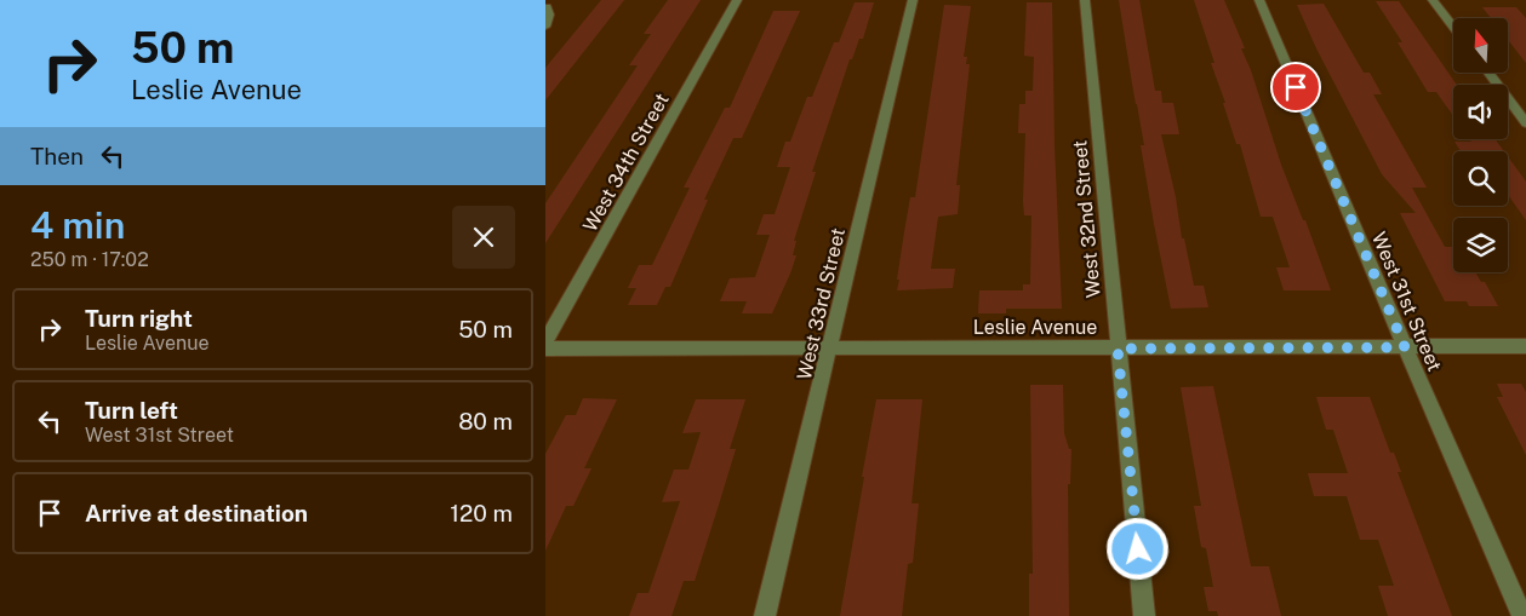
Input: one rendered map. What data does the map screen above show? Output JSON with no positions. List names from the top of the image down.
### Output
{
  "streets": {
    "street": [
      "West 34th Street",
      "West 32nd Street",
      "West 31st Street",
      "West 33rd Street",
      "Leslie Avenue"
    ]
  },
  "crossings": [
    ["West 32nd Street", "Leslie Avenue"],
    ["West 31st Street", "Leslie Avenue"],
    ["West 33rd Street", "Leslie Avenue"]
  ],
  "north": "top",
  "page": {
    "turn": ["50 m", "Leslie Avenue"],
    "then": "Then",
    "heading": ["4 min", "250 m · 17:02"],
    "list": [
      {
        "name": "Turn right",
        "note": "Leslie Avenue",
        "value": "50 m"
      },
      {
        "name": "Turn left",
        "note": "West 31st Street",
        "value": "80 m"
      },
      {
        "name": "Arrive at destination",
        "value": "120 m"
      }
    ]
  }
}
